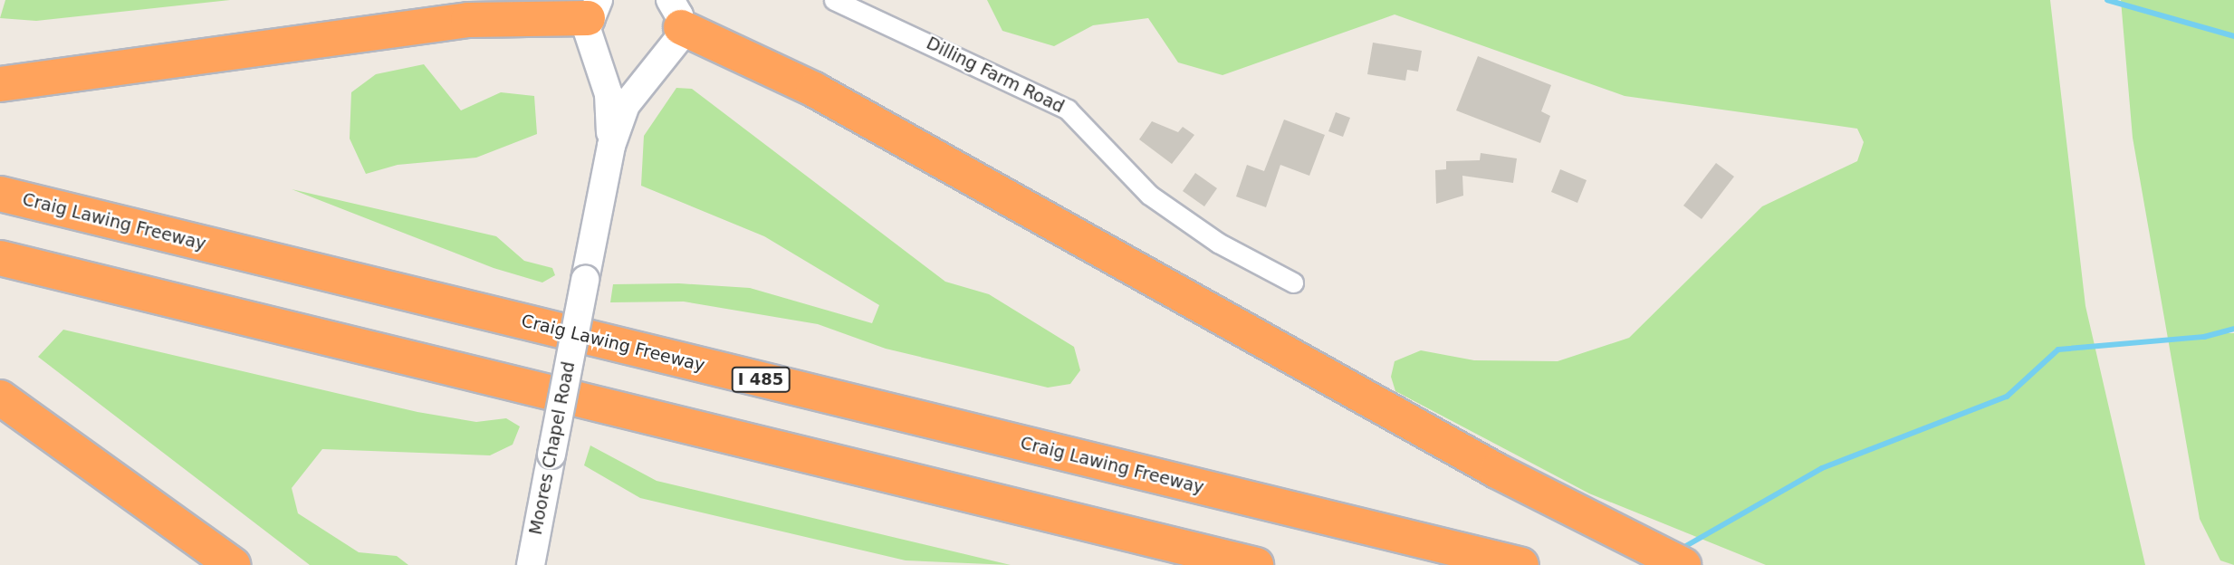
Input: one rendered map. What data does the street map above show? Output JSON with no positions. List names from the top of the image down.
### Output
{
  "streets": {
    "highway": ["Craig Lawing Freeway", "I 485"],
    "main road": ["Moores Chapel Road"],
    "street": ["Dilling Farm Road"]
  }
}
